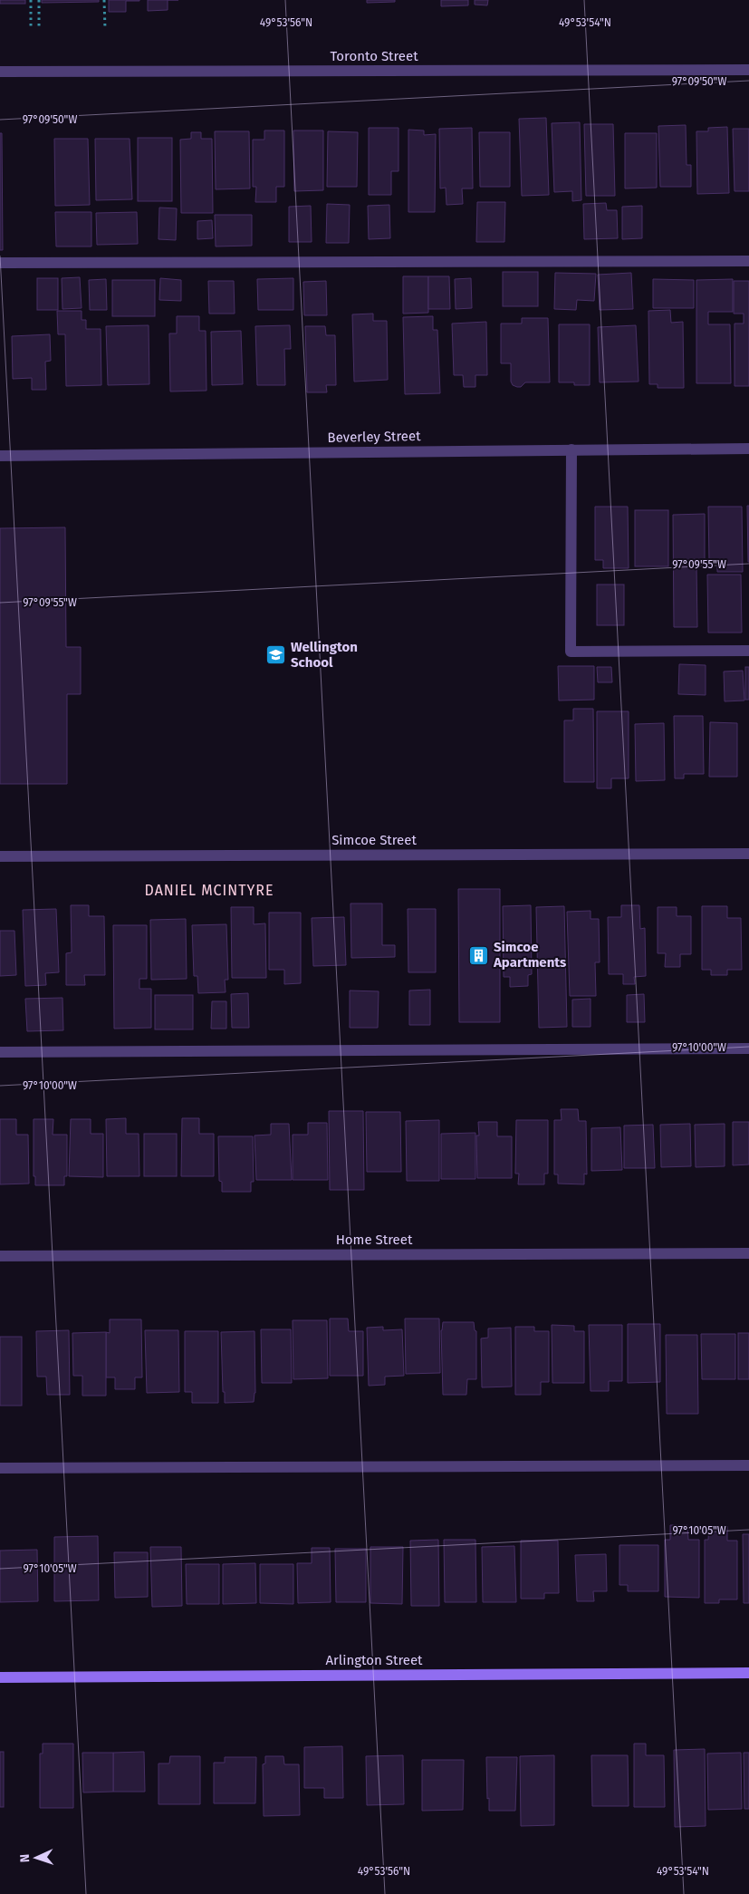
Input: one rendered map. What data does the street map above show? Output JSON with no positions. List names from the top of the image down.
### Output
{
  "streets": {
    "main road": ["Arlington Street"],
    "street": [
      "Toronto Street",
      "Beverley Street",
      "Simcoe Street",
      "Home Street"
    ]
  },
  "districts": ["DANIEL MCINTYRE"],
  "places": {
    "school or university": ["Wellington School"],
    "building": ["Simcoe Apartments"]
  },
  "north": "left",
  "coordinates": [
    "49°53'56\"N",
    "49°53'54\"N",
    "97°09'50\"W",
    "97°09'55\"W",
    "97°10'00\"W",
    "97°10'05\"W"
  ]
}
